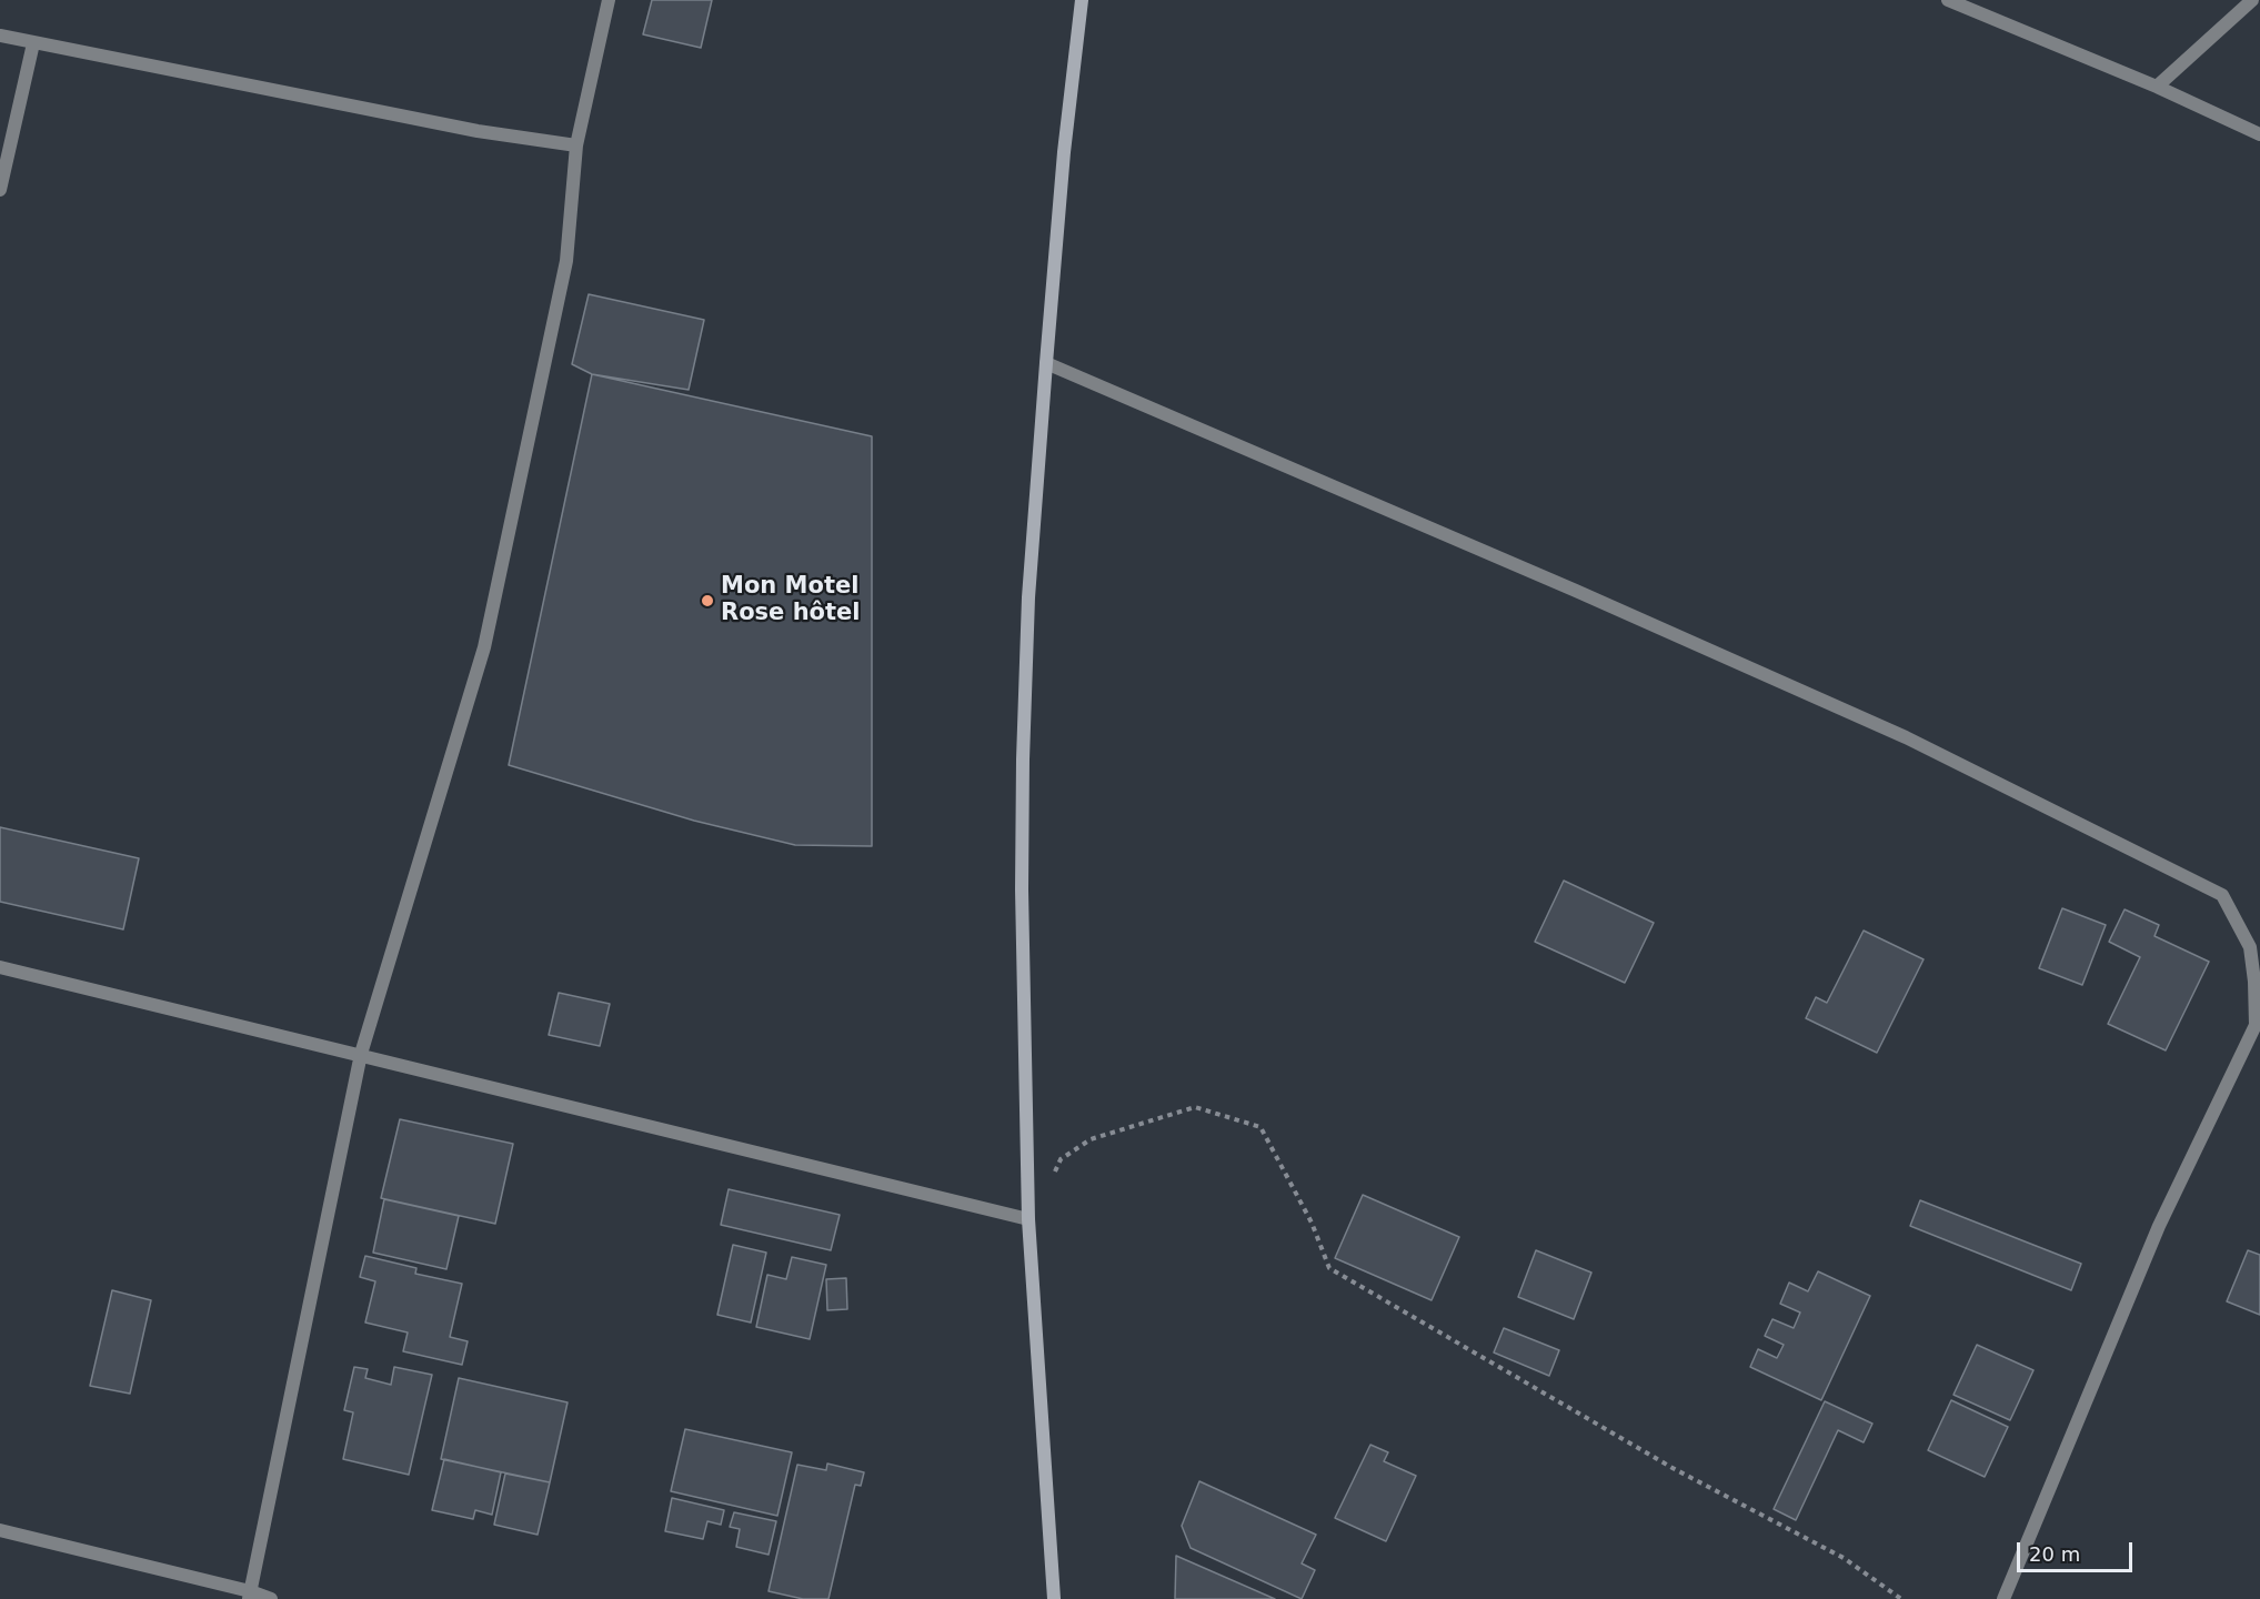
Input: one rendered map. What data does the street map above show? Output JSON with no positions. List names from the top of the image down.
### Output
{
  "places": ["Mon Motel Rose hôtel"],
  "scale_bar": "20 m"
}
